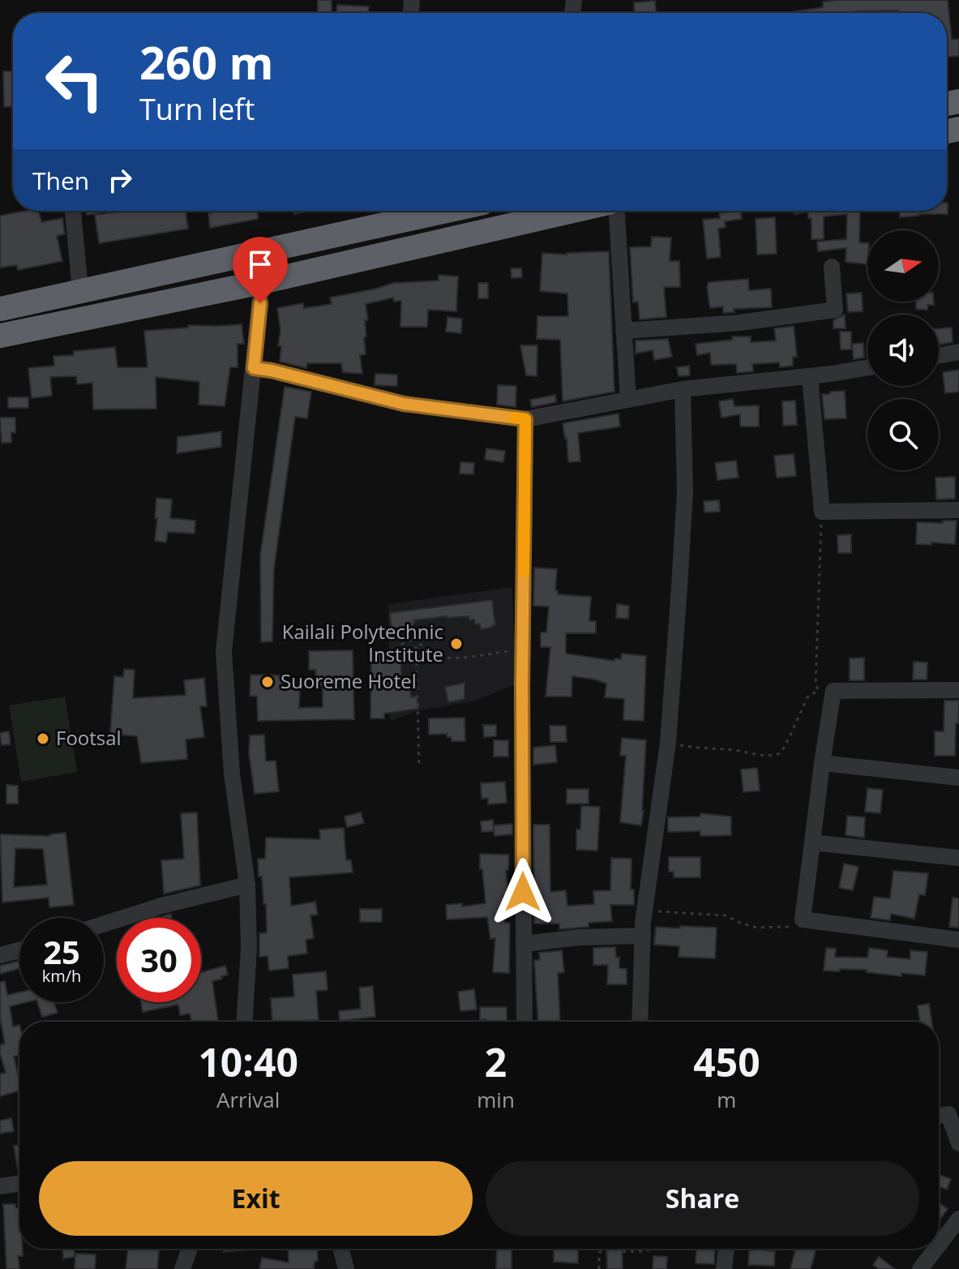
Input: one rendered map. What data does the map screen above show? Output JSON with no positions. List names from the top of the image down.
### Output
{
  "places": ["Kailali Polytechnic Institute", "Suoreme Hotel", "Footsal"],
  "north": "right",
  "page": {
    "turn": ["260 m", "Turn left"],
    "then": "Then",
    "speed": "25 km/h",
    "limit": "30",
    "eta": [
      "10:40",
      "Arrival",
      "2",
      "min",
      "450",
      "m"
    ],
    "buttons": ["Exit", "Share"]
  }
}
